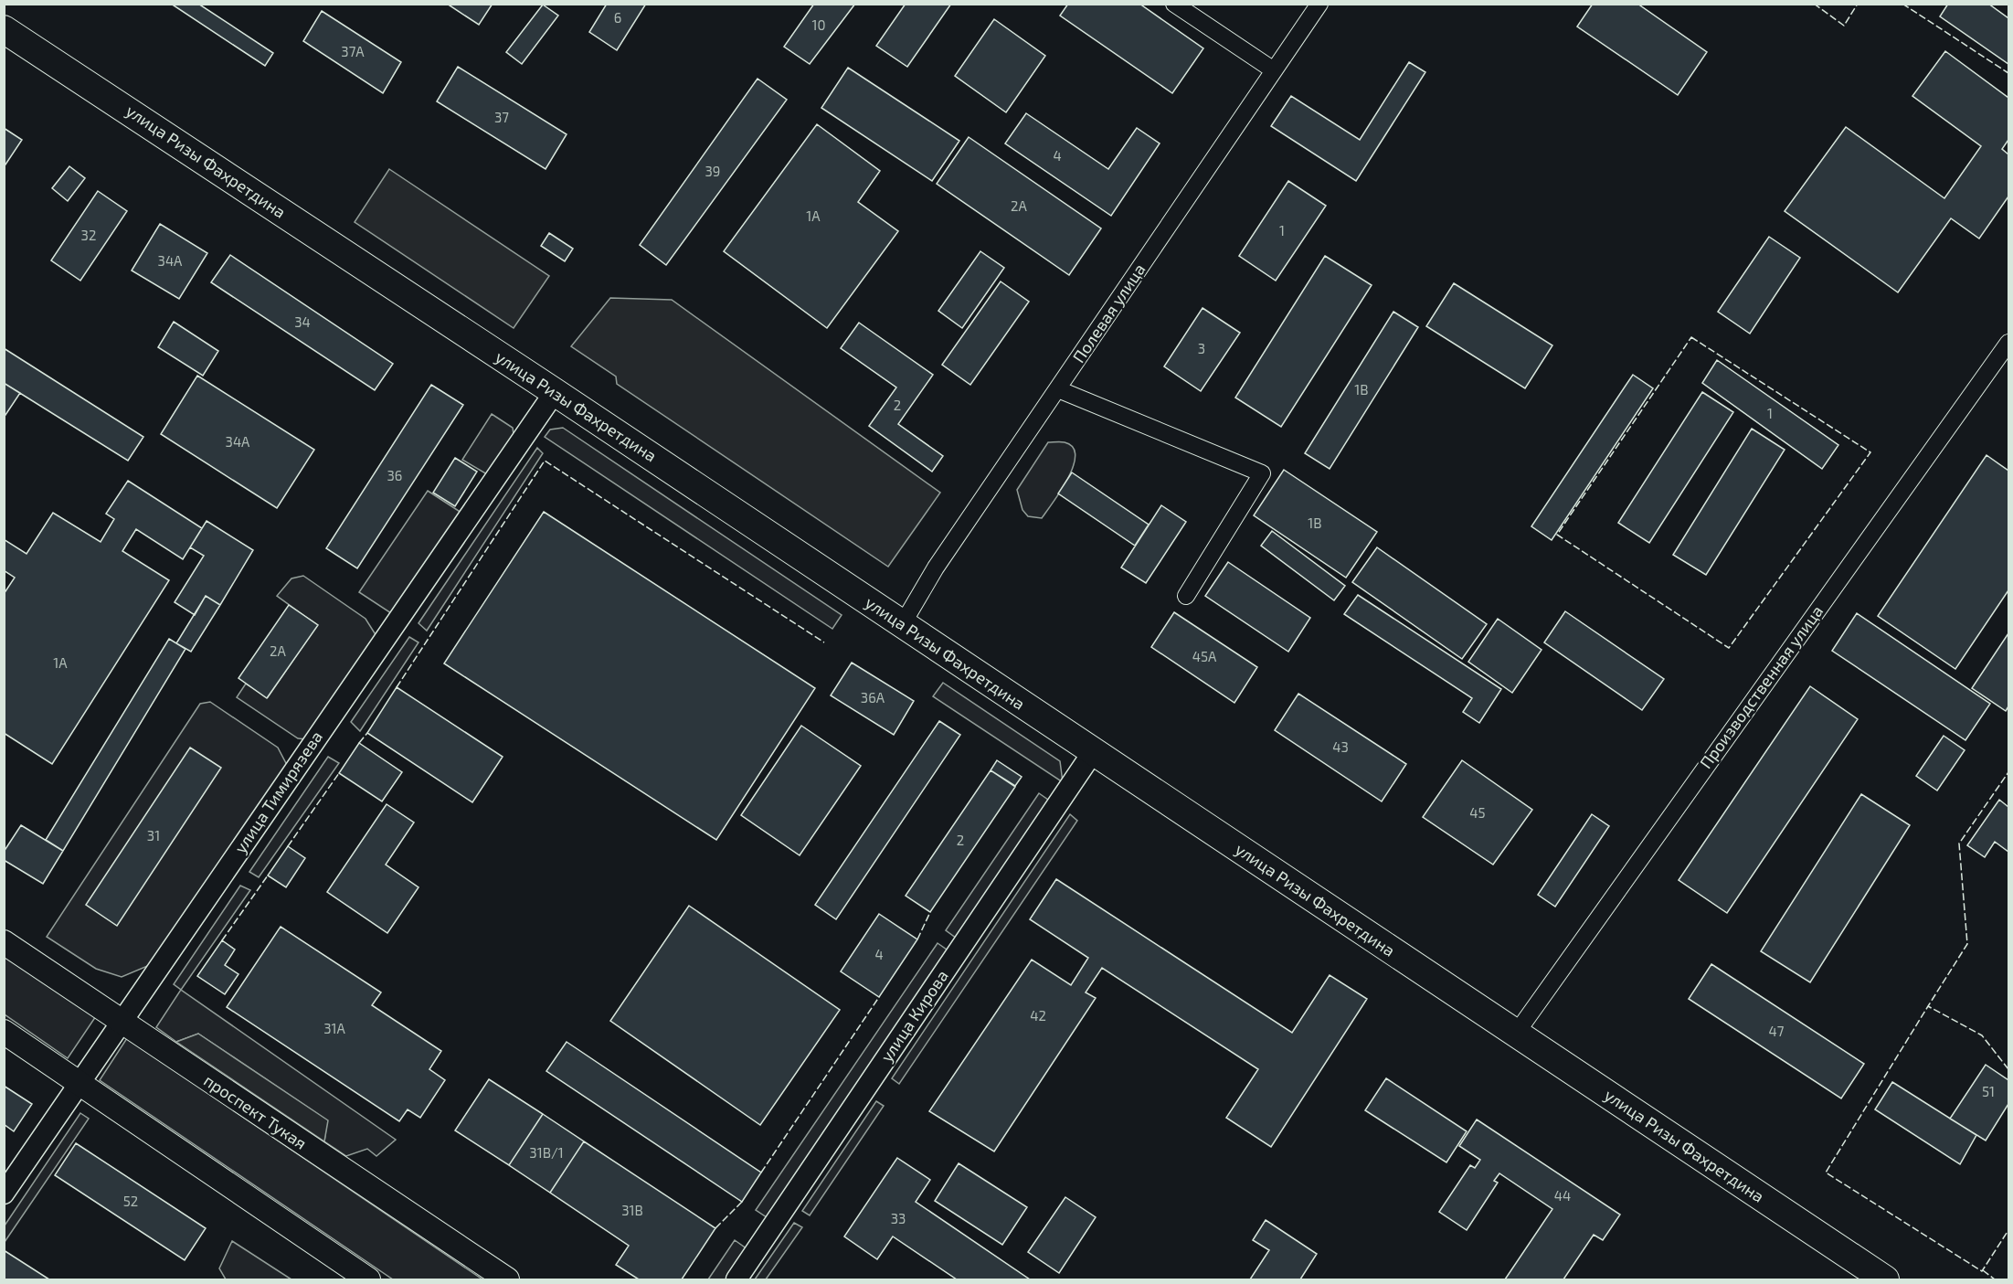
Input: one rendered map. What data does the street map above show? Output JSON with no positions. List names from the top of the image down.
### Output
{
  "streets": {
    "main road": ["улица Ризы Фахретдина", "проспект Тукая"],
    "street": [
      "Полевая улица",
      "Производственная улица",
      "улица Тимирязева",
      "улица Кирова"
    ]
  },
  "crossings": [
    ["улица Ризы Фахретдина", "Полевая улица"],
    ["улица Ризы Фахретдина", "Производственная улица"],
    ["улица Ризы Фахретдина", "улица Тимирязева"],
    ["улица Ризы Фахретдина", "улица Кирова"],
    ["улица Тимирязева", "проспект Тукая"]
  ],
  "house_numbers": [
    "6",
    "10",
    "37А",
    "37",
    "4",
    "39",
    "2А",
    "1А",
    "1",
    "32",
    "34А",
    "34",
    "3",
    "1В",
    "2",
    "1",
    "34А",
    "36",
    "1В",
    "2А",
    "45А",
    "1А",
    "36А",
    "43",
    "45",
    "31",
    "2",
    "4",
    "42",
    "31А",
    "47",
    "51",
    "31В/1",
    "44",
    "52",
    "31В",
    "33"
  ]
}
